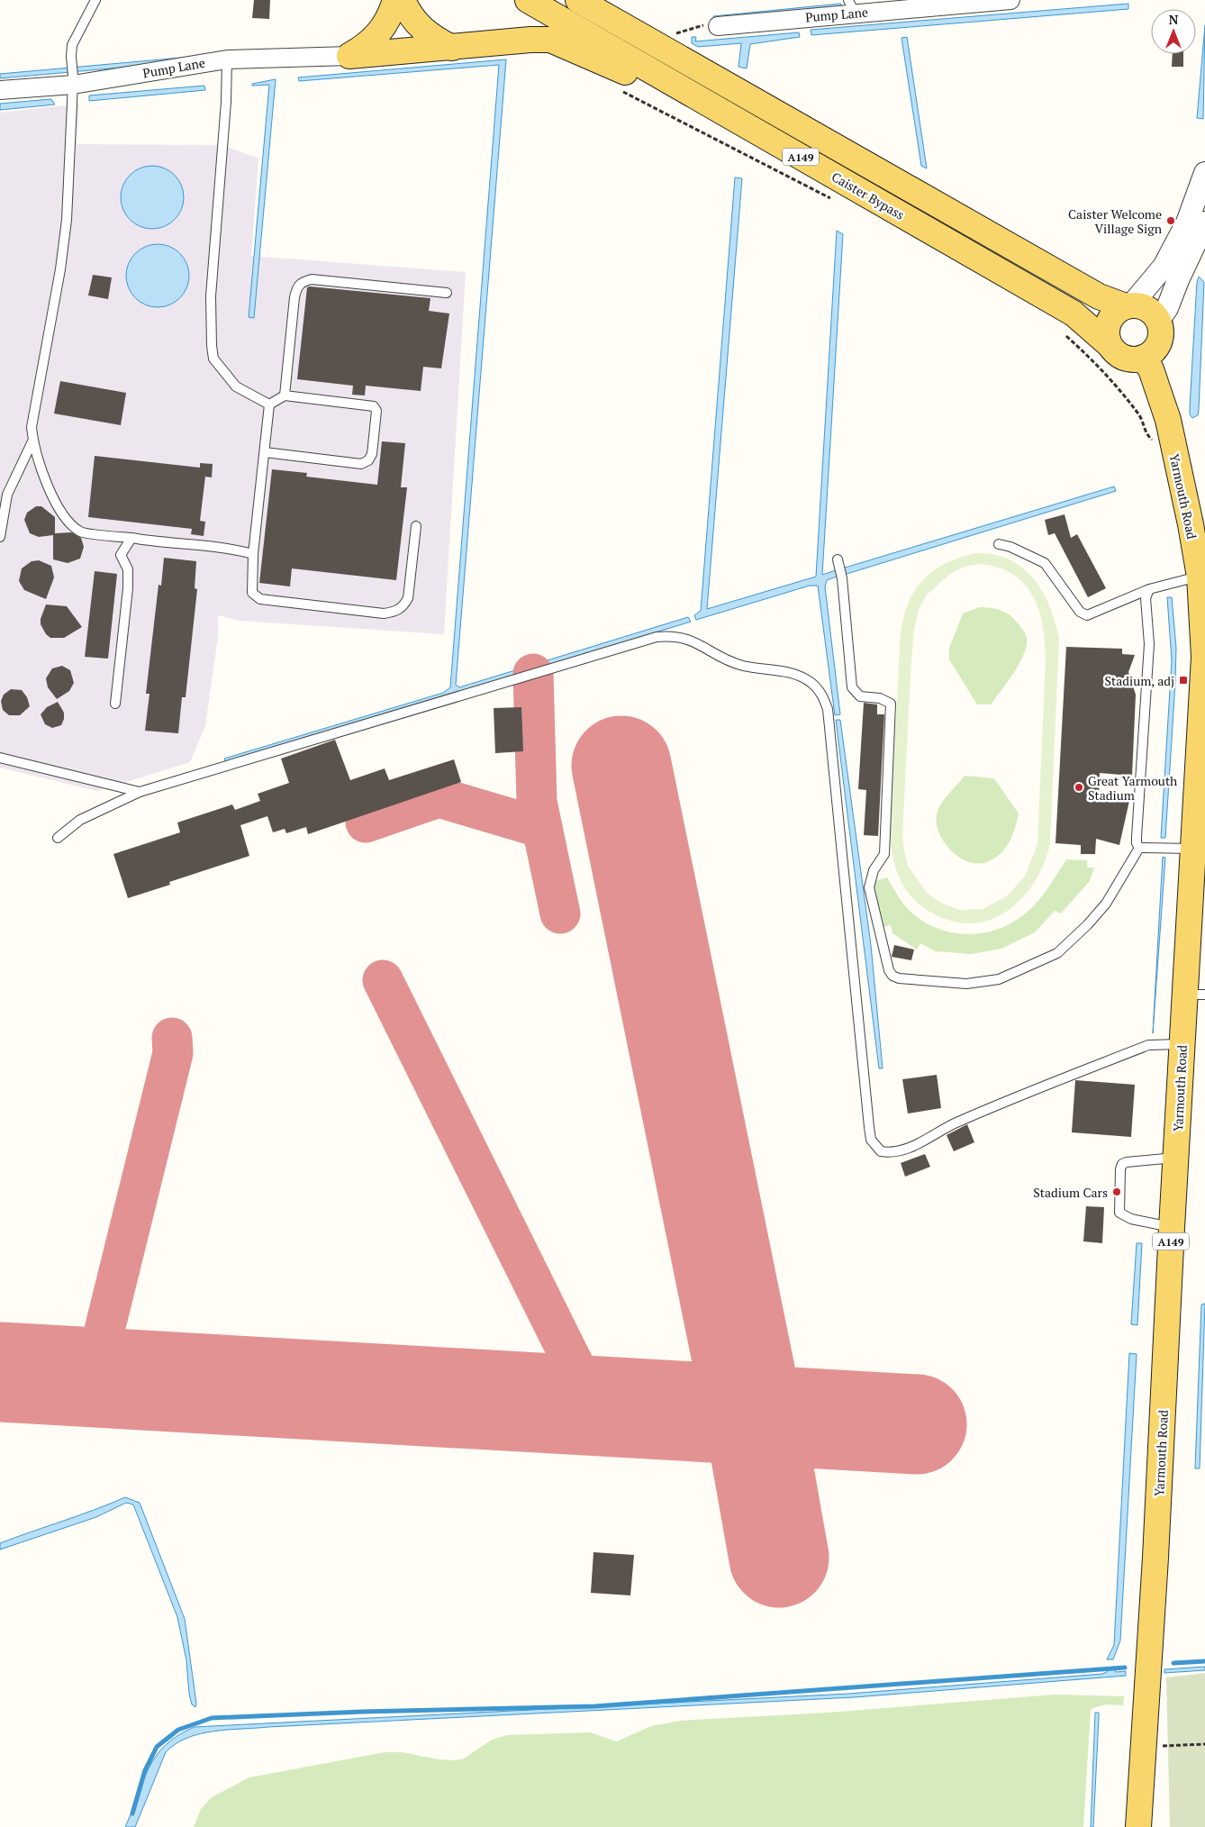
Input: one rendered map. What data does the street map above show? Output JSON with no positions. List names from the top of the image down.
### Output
{
  "streets": {
    "main road": ["A149", "Caister Bypass", "Yarmouth Road"],
    "street": ["Pump Lane"]
  },
  "crossings": [
    ["A149", "Caister Bypass"],
    ["A149", "Yarmouth Road"],
    ["Caister Bypass", "Yarmouth Road"]
  ],
  "places": {
    "other": ["Caister Welcome Village Sign", "Great Yarmouth Stadium", "Stadium Cars"],
    "transit": ["Stadium, adj"]
  },
  "north": "top"
}
